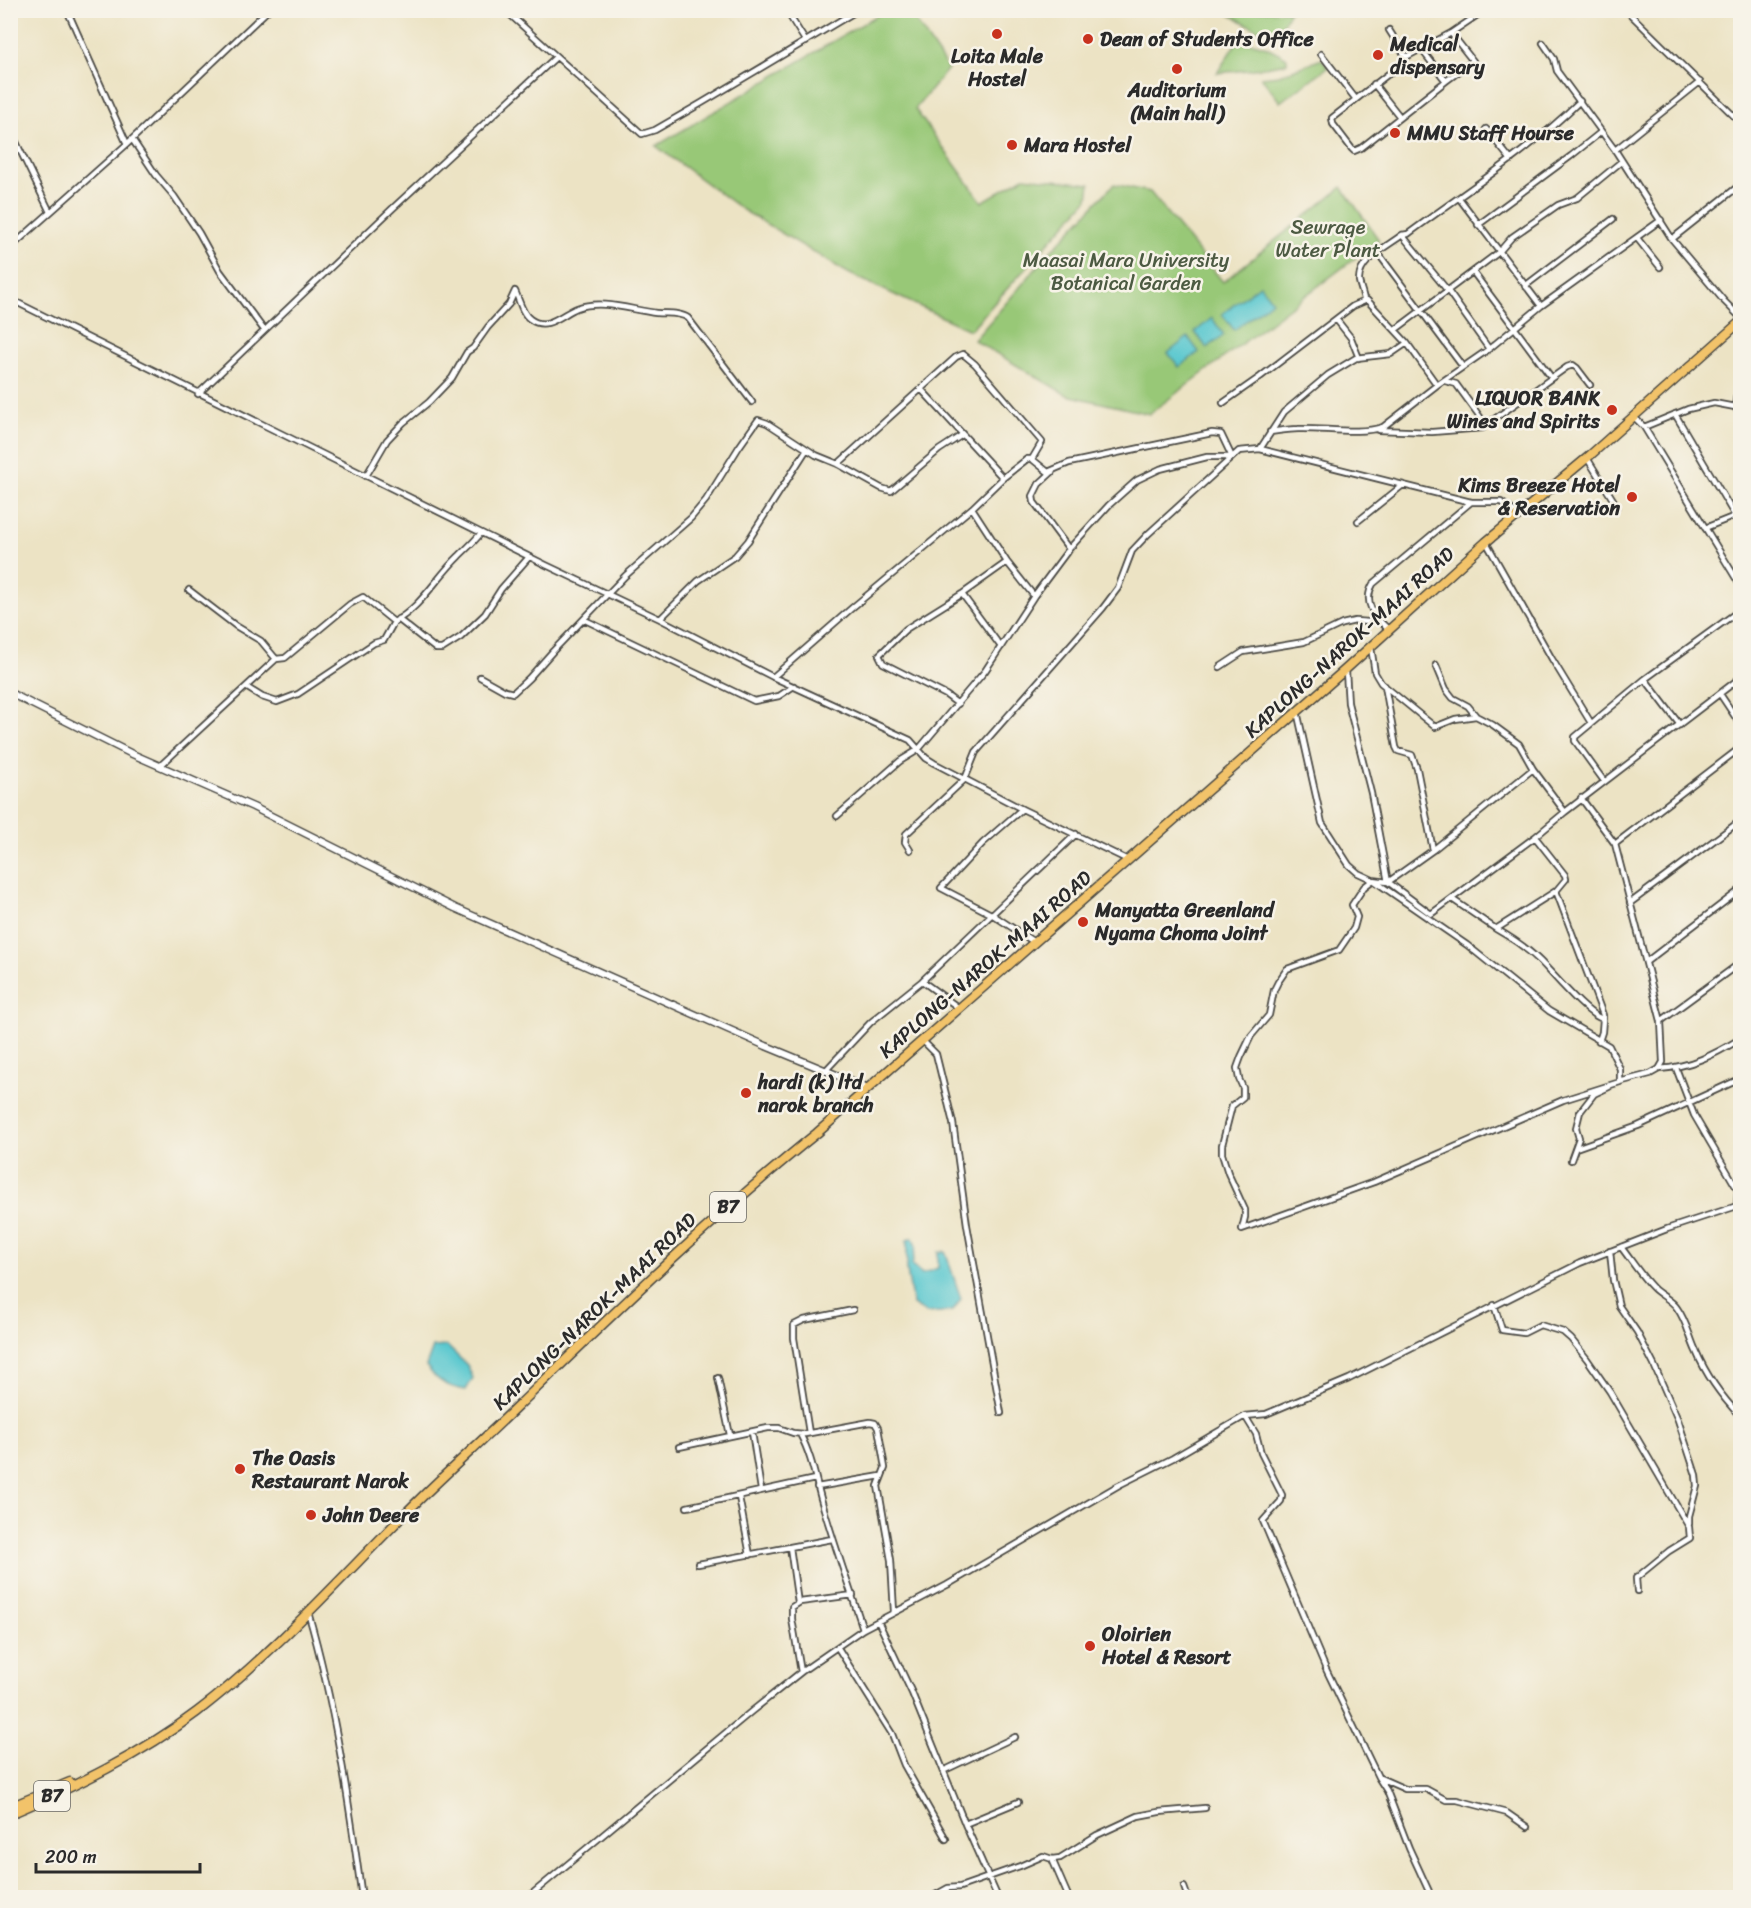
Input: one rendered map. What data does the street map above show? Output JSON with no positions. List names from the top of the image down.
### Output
{
  "streets": {
    "highway": ["KAPLONG-NAROK-MAAI ROAD", "B7"]
  },
  "parks": ["Sewrage Water Plant", "Maasai Mara University Botanical Garden"],
  "places": [
    "Loita Male Hostel",
    "Dean of Students Office",
    "Medical dispensary",
    "Auditorium (Main hall)",
    "MMU Staff Hourse",
    "Mara Hostel",
    "LIQUOR BANK Wines and Spirits",
    "Kims Breeze Hotel & Reservation",
    "Manyatta Greenland Nyama Choma Joint",
    "hardi (k) ltd narok branch",
    "The Oasis Restaurant Narok",
    "John Deere",
    "Oloirien Hotel & Resort"
  ],
  "scale_bar": "200 m"
}
